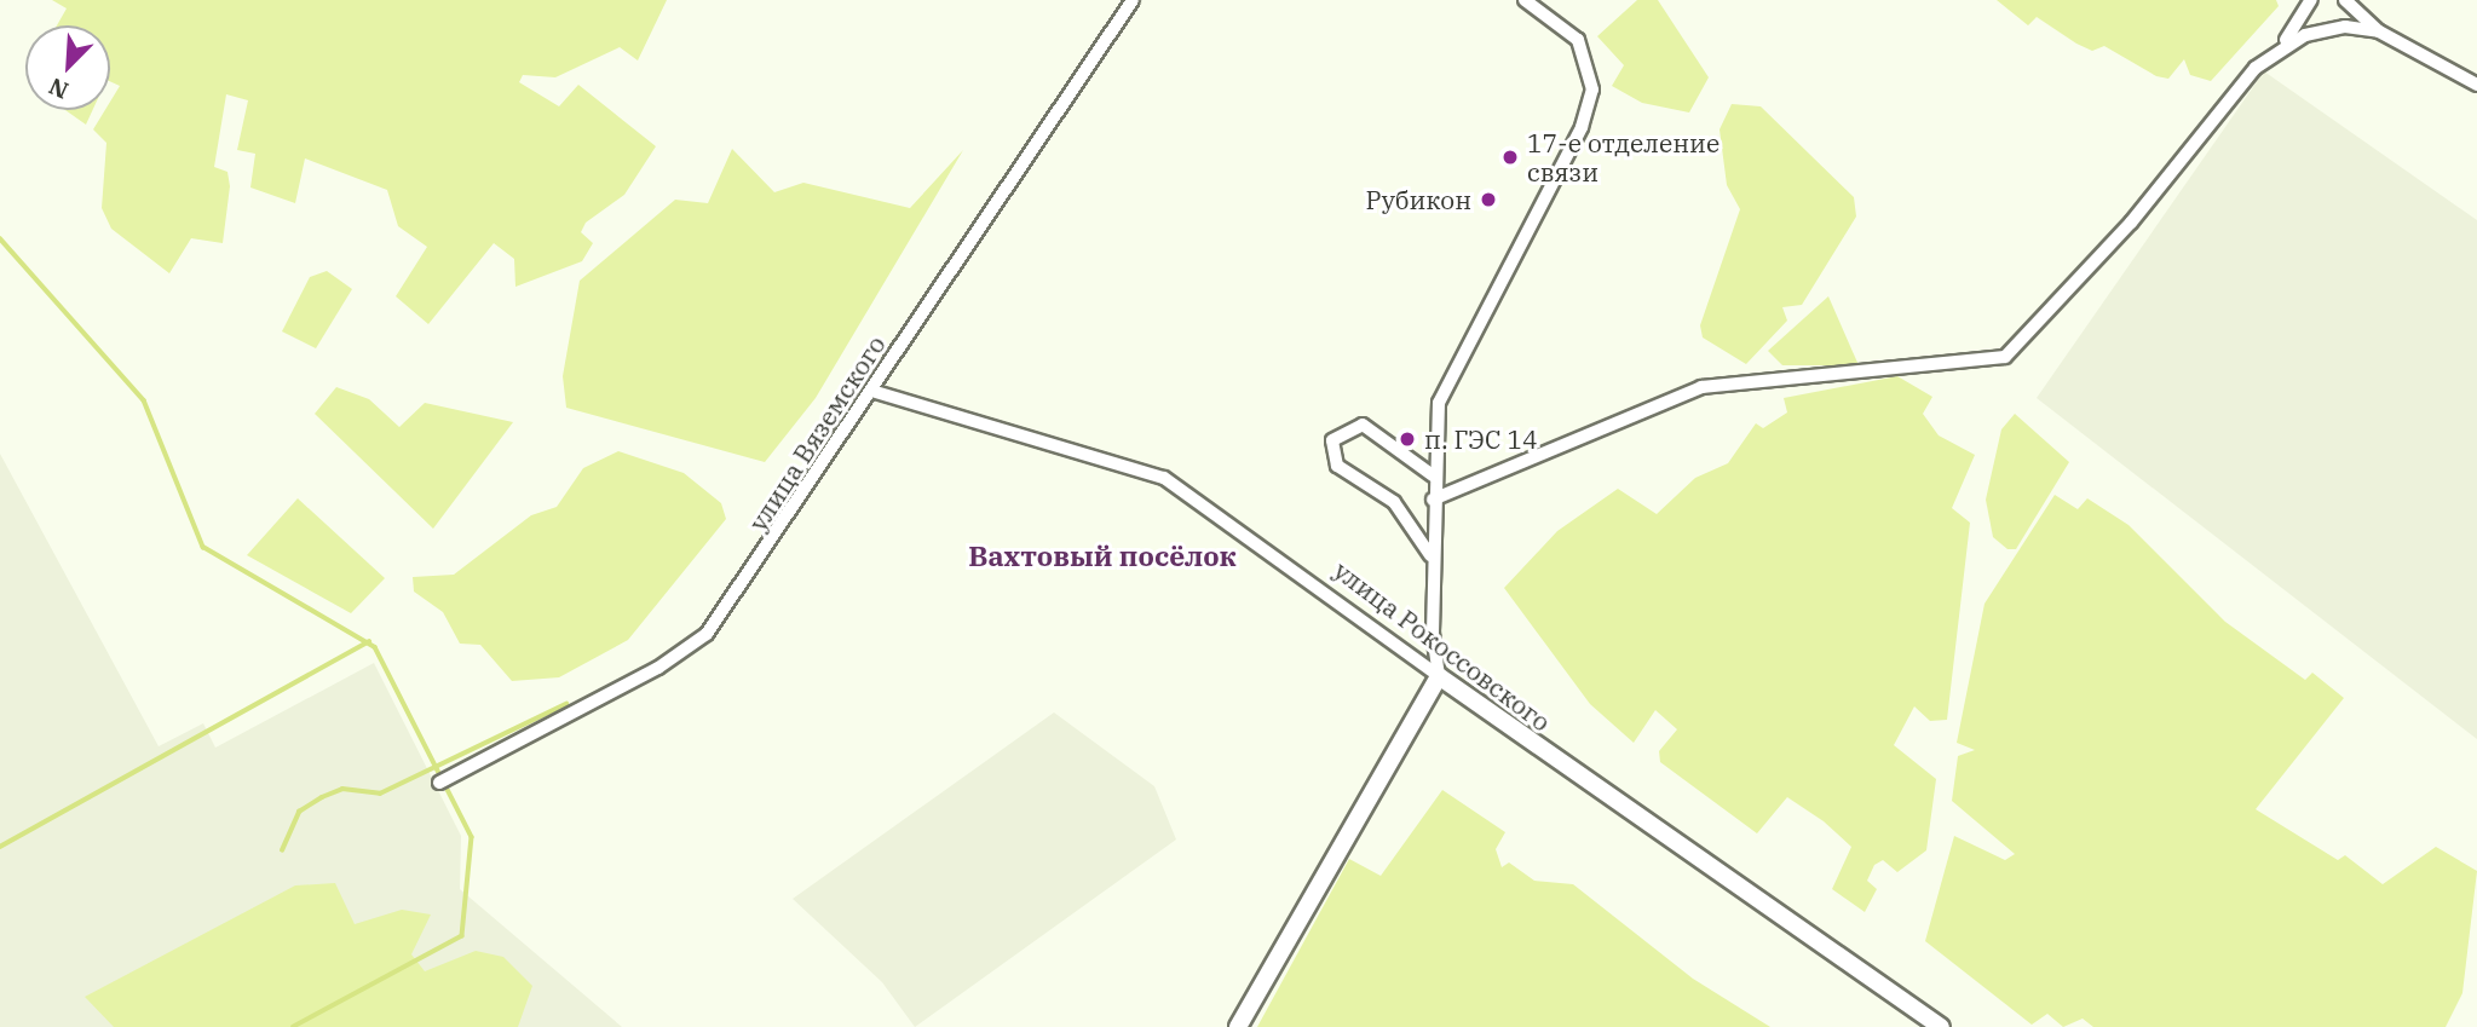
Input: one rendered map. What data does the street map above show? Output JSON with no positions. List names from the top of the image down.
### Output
{
  "streets": {
    "street": ["улица Вяземского", "улица Рокоссовского"]
  },
  "crossings": [
    ["улица Вяземского", "улица Рокоссовского"]
  ],
  "districts": ["Вахтовый посёлок"],
  "places": ["17-е отделение связи", "Рубикон", "п. ГЭС 14"],
  "north": "bottom left"
}
